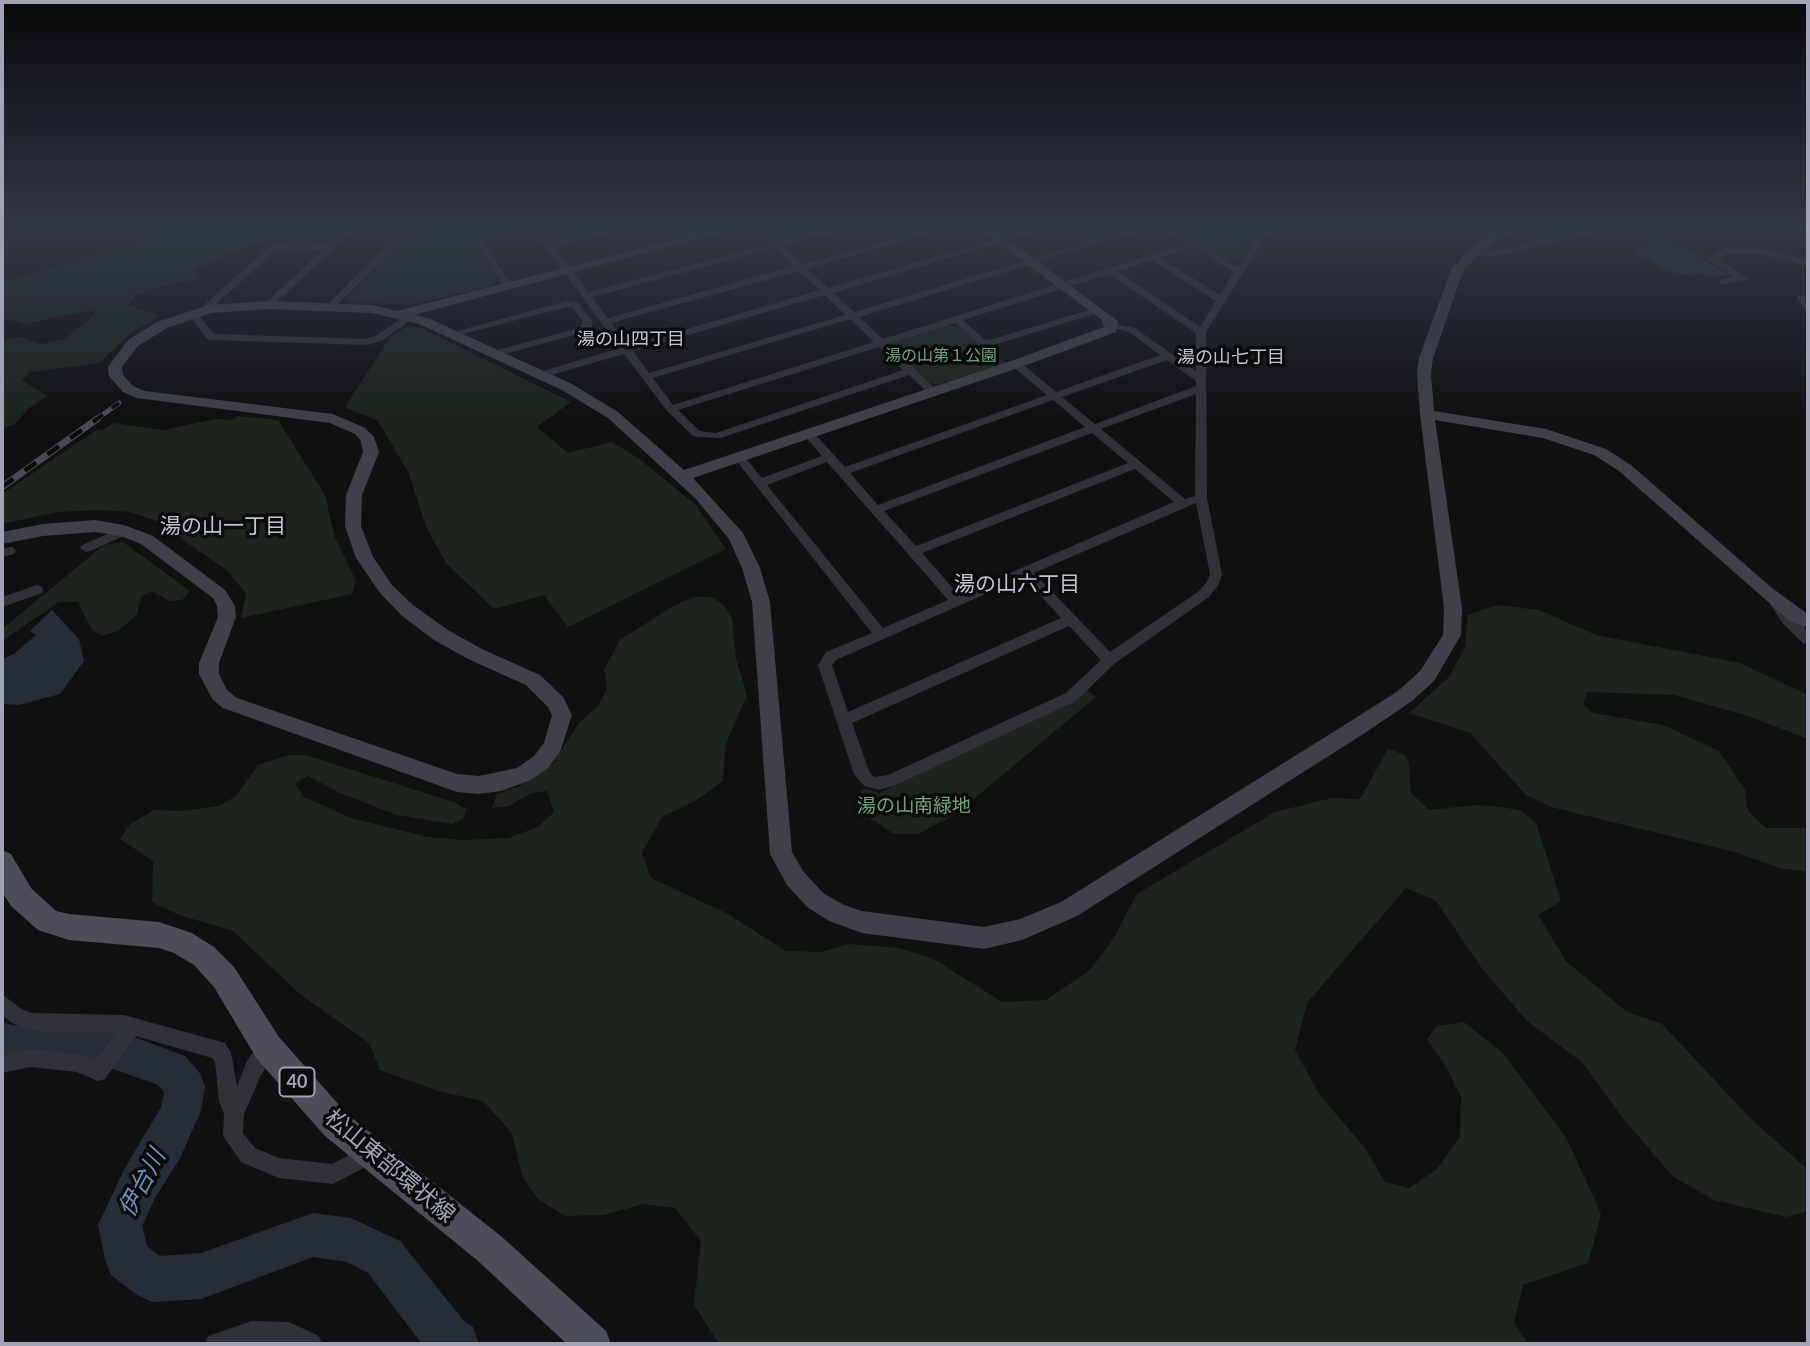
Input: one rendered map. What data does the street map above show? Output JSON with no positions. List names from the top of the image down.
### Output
{
  "streets": {
    "main road": ["40", "松山東部環状線"]
  },
  "districts": [
    "湯の山四丁目",
    "湯の山七丁目",
    "湯の山一丁目",
    "湯の山六丁目"
  ],
  "water": ["伊台川"],
  "parks": ["湯の山第１公園", "湯の山南緑地"]
}
